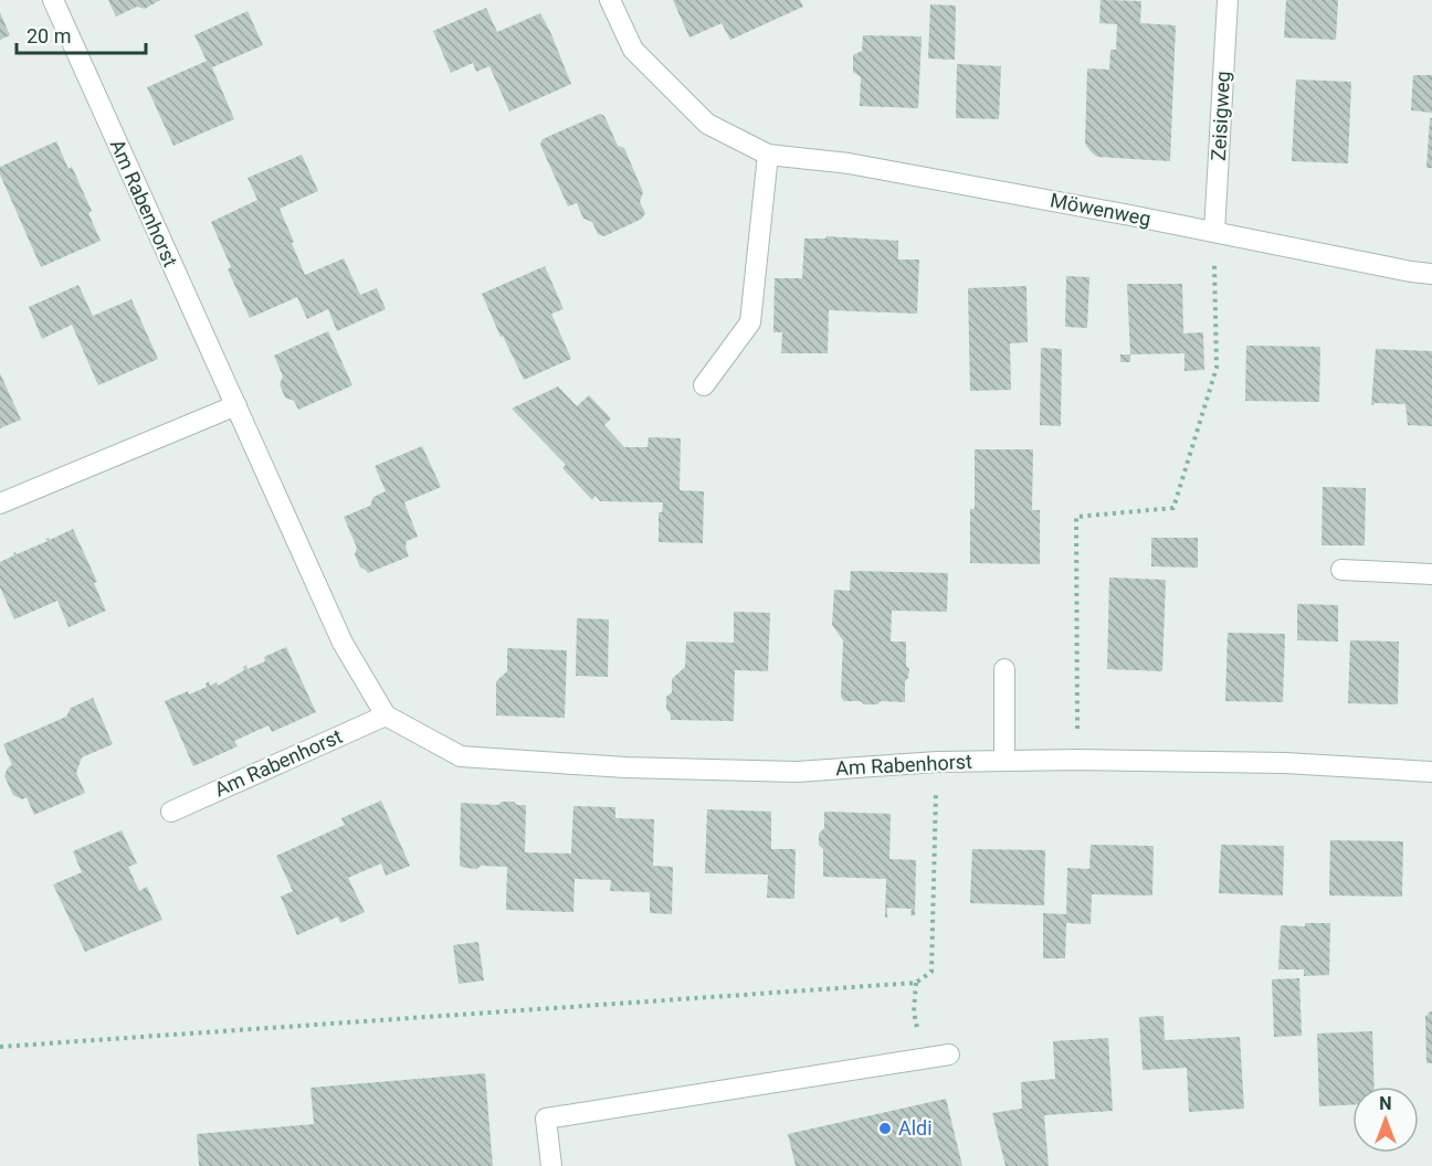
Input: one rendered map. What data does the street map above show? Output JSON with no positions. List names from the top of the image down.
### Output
{
  "streets": {
    "street": ["Zeisigweg", "Am Rabenhorst", "Möwenweg"]
  },
  "crossings": [
    ["Zeisigweg", "Möwenweg"]
  ],
  "places": ["Aldi"],
  "scale_bar": "20 m",
  "north": "top"
}
